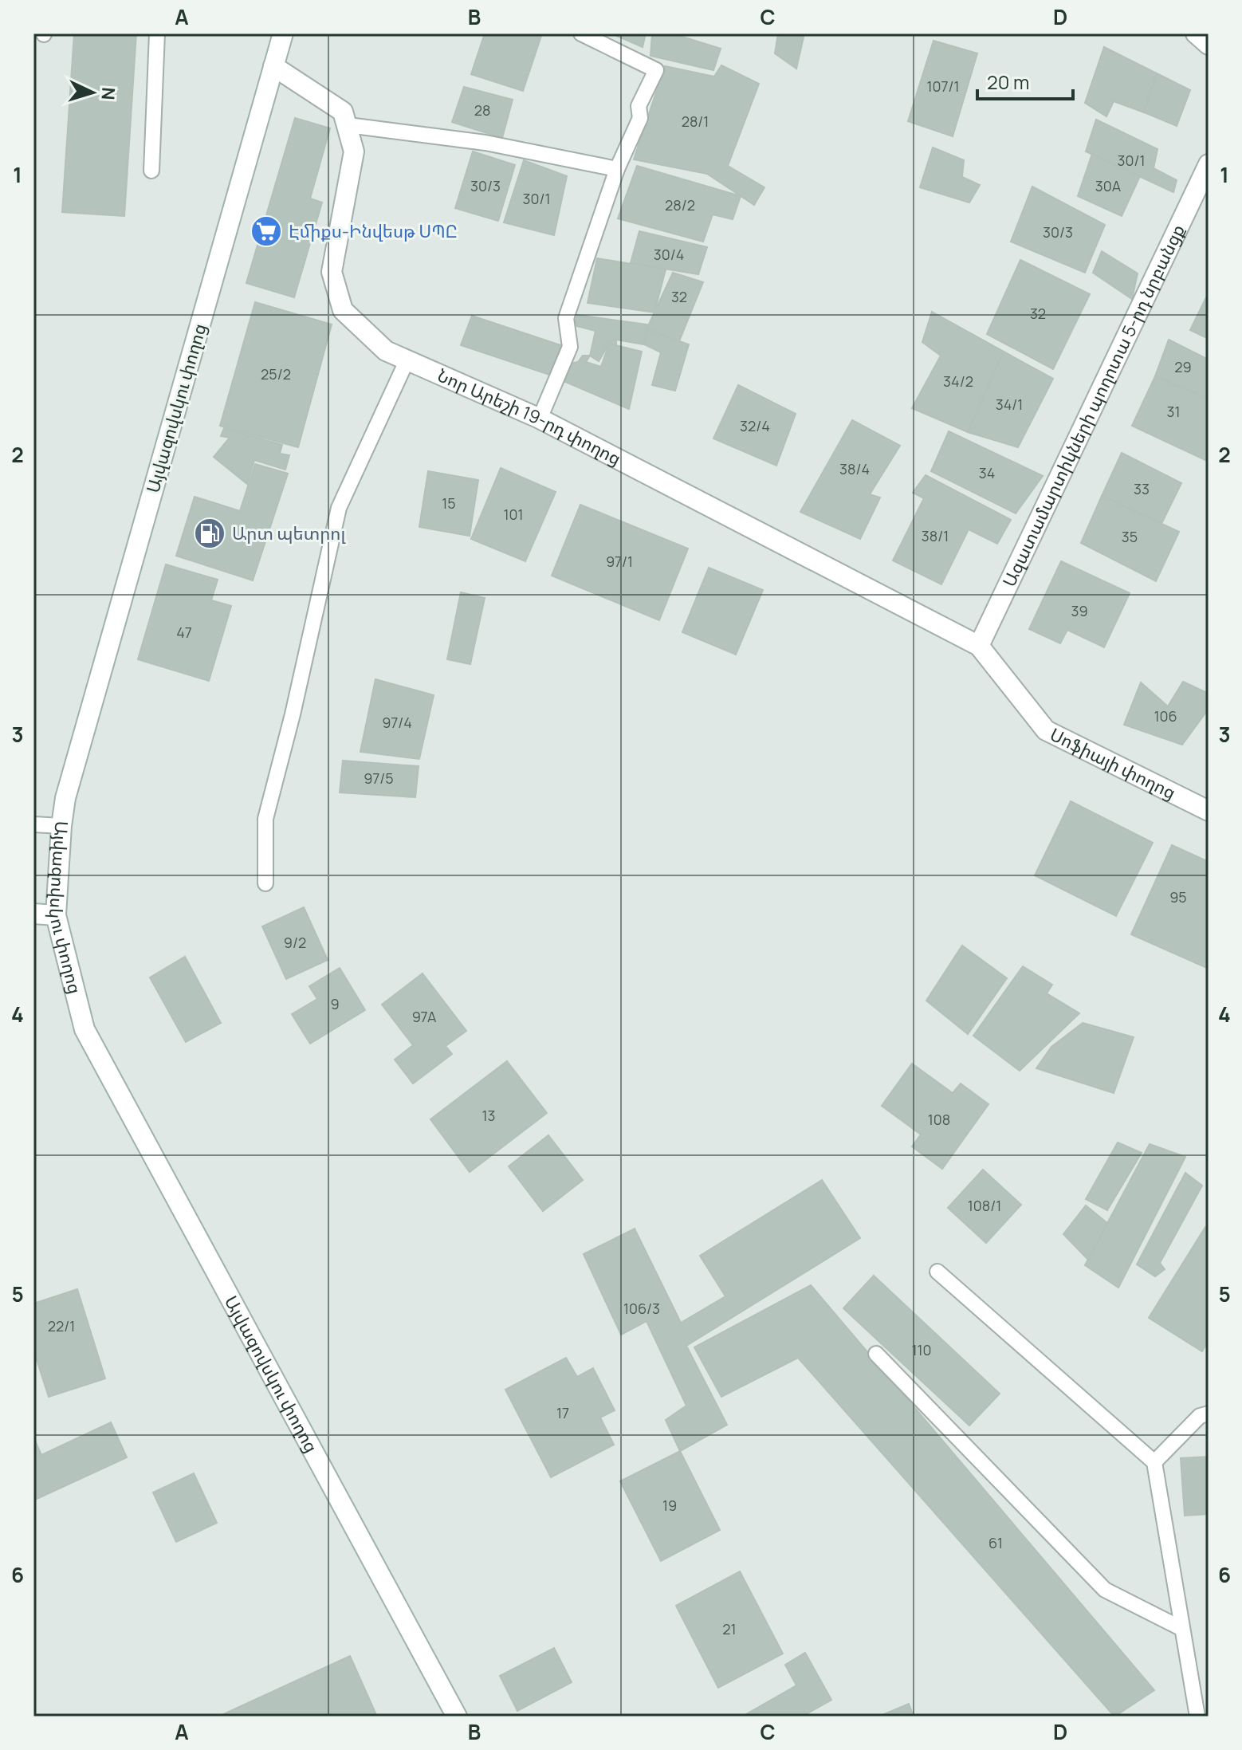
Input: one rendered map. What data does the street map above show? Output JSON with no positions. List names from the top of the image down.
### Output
{
  "streets": {
    "street": [
      "Ազատամարտիկների պողոտա 5-րդ նրբանցք",
      "Այվազովսկու փողոց",
      "Նոր Արեշի 19-րդ փողոց",
      "Սոֆիայի փողոց"
    ]
  },
  "crossings": [
    ["Ազատամարտիկների պողոտա 5-րդ նրբանցք", "Նոր Արեշի 19-րդ փողոց"],
    ["Ազատամարտիկների պողոտա 5-րդ նրբանցք", "Սոֆիայի փողոց"],
    ["Նոր Արեշի 19-րդ փողոց", "Սոֆիայի փողոց"]
  ],
  "places": {
    "supermarket": ["Էմիքս-Ինվեսթ ՍՊԸ"],
    "fuel station": ["Արտ պետրոլ"]
  },
  "house_numbers": [
    "107/1",
    "28",
    "28/1",
    "30/1",
    "30/3",
    "30А",
    "30/1",
    "28/2",
    "30/3",
    "30/4",
    "32",
    "32",
    "29",
    "25/2",
    "34/2",
    "34/1",
    "31",
    "32/4",
    "38/4",
    "34",
    "33",
    "15",
    "101",
    "38/1",
    "35",
    "97/1",
    "39",
    "47",
    "106",
    "97/4",
    "97/5",
    "95",
    "9/2",
    "9",
    "97А",
    "13",
    "108",
    "108/1",
    "106/3",
    "22/1",
    "110",
    "17",
    "19",
    "61",
    "21"
  ],
  "scale_bar": "20 m",
  "north": "right",
  "grid": {
    "columns": [
      "A",
      "B",
      "C",
      "D"
    ],
    "rows": [
      "1",
      "2",
      "3",
      "4",
      "5",
      "6"
    ]
  }
}
